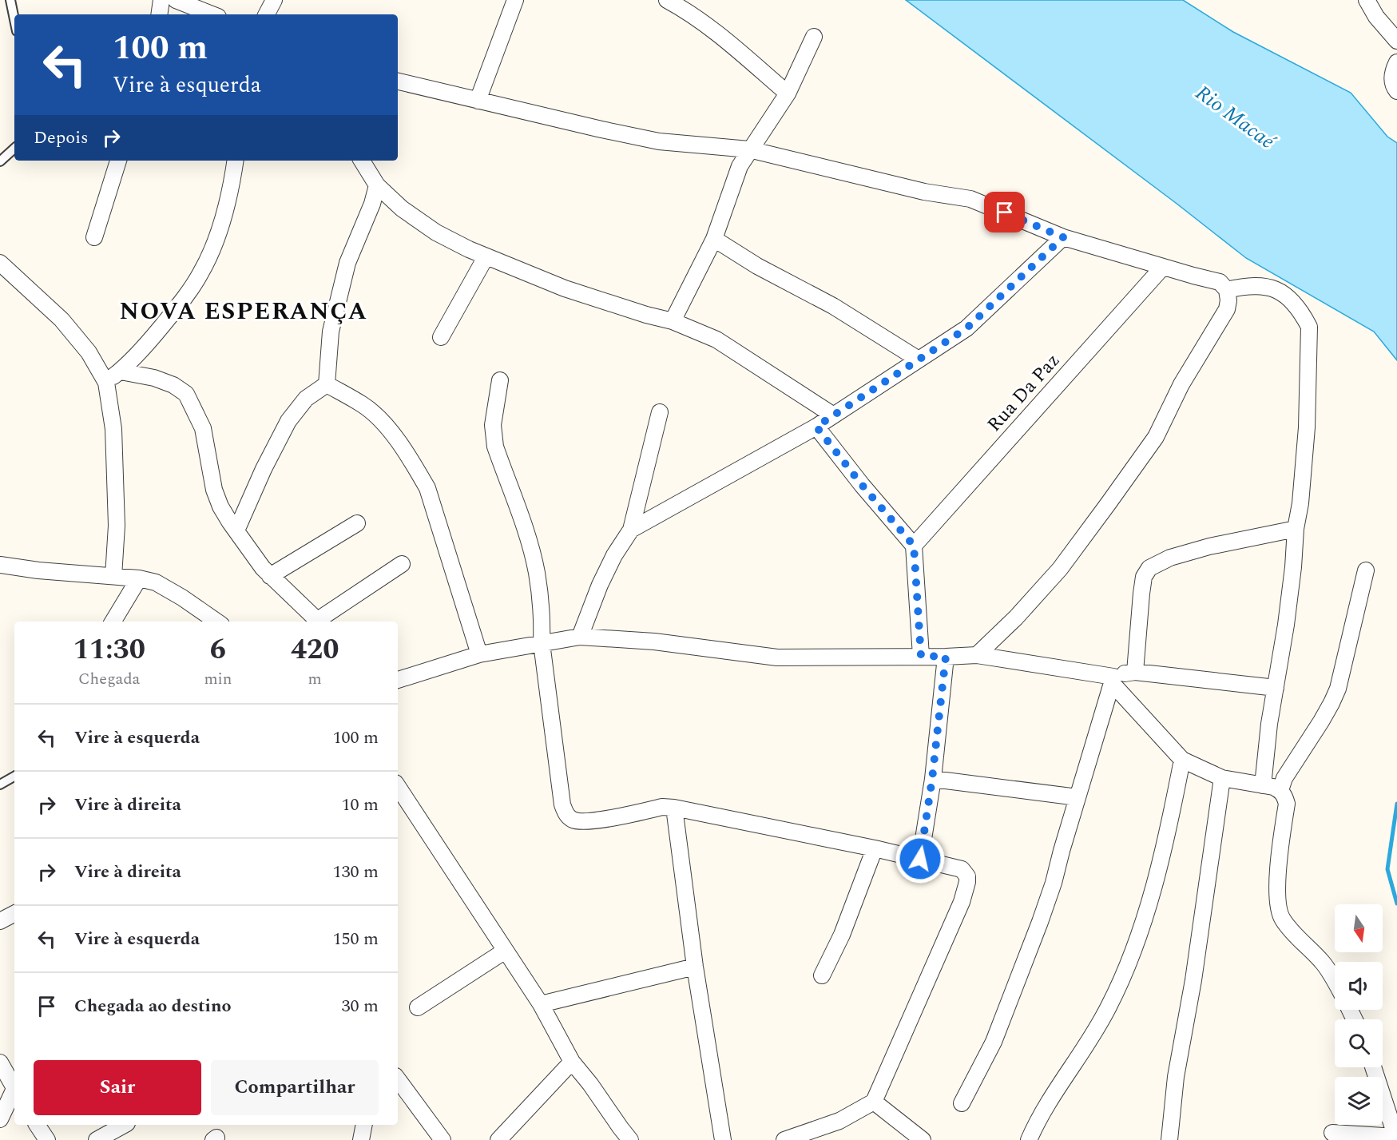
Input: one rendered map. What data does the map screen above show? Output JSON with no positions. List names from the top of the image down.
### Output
{
  "streets": {
    "street": ["Rua Da Paz"]
  },
  "districts": ["NOVA ESPERANÇA"],
  "water": ["Rio Macaé"],
  "north": "bottom",
  "page": {
    "turn": ["100 m", "Vire à esquerda"],
    "then": "Depois",
    "eta": [
      "11:30",
      "Chegada",
      "6",
      "min",
      "420",
      "m"
    ],
    "list": [
      {
        "name": "Vire à esquerda",
        "value": "100 m"
      },
      {
        "name": "Vire à direita",
        "value": "10 m"
      },
      {
        "name": "Vire à direita",
        "value": "130 m"
      },
      {
        "name": "Vire à esquerda",
        "value": "150 m"
      },
      {
        "name": "Chegada ao destino",
        "value": "30 m"
      }
    ],
    "buttons": ["Sair", "Compartilhar"]
  }
}
